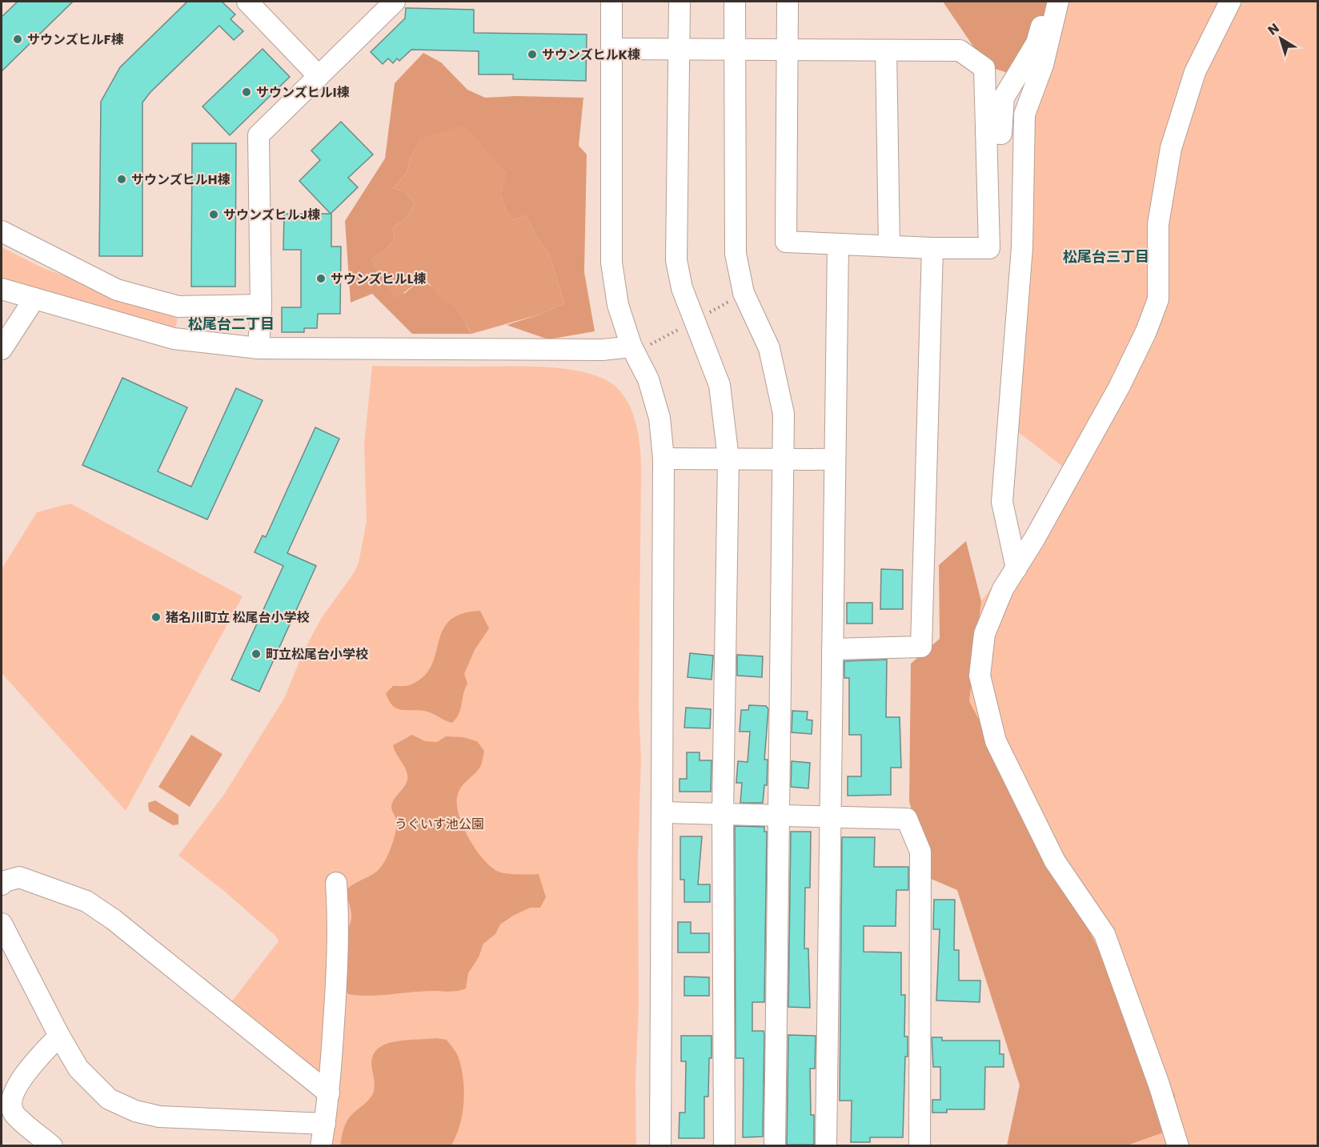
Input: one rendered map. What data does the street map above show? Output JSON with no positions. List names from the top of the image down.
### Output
{
  "districts": ["松尾台三丁目", "松尾台二丁目"],
  "parks": ["うぐいす池公園"],
  "places": [
    "サウンズヒルF棟",
    "サウンズヒルK棟",
    "サウンズヒルI棟",
    "サウンズヒルH棟",
    "サウンズヒルJ棟",
    "サウンズヒルL棟",
    "猪名川町立 松尾台小学校",
    "町立松尾台小学校"
  ],
  "north": "top left"
}
